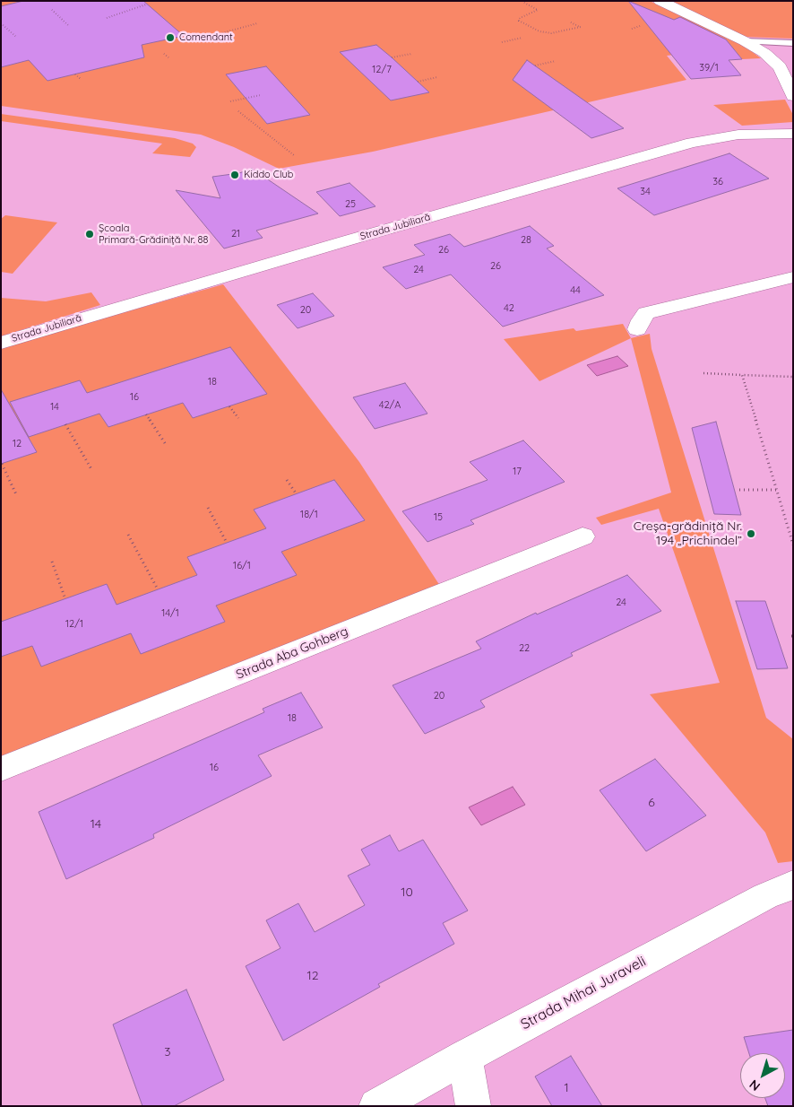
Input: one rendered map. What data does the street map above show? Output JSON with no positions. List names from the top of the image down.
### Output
{
  "streets": {
    "street": ["Strada Jubiliară", "Strada Aba Gohberg", "Strada Mihai Juraveli"]
  },
  "places": [
    "Comendant",
    "Kiddo Club",
    "Școala Primară-Grădiniță Nr. 88",
    "Creșa-grădiniță Nr. 194 „Prichindel”"
  ],
  "house_numbers": [
    "39/1",
    "12/7",
    "36",
    "34",
    "25",
    "21",
    "28",
    "26",
    "26",
    "24",
    "44",
    "42",
    "20",
    "18",
    "16",
    "42/A",
    "14",
    "12",
    "17",
    "18/1",
    "15",
    "16/1",
    "24",
    "14/1",
    "12/1",
    "22",
    "20",
    "18",
    "16",
    "6",
    "14",
    "10",
    "12",
    "3",
    "1"
  ],
  "north": "bottom left"
}
